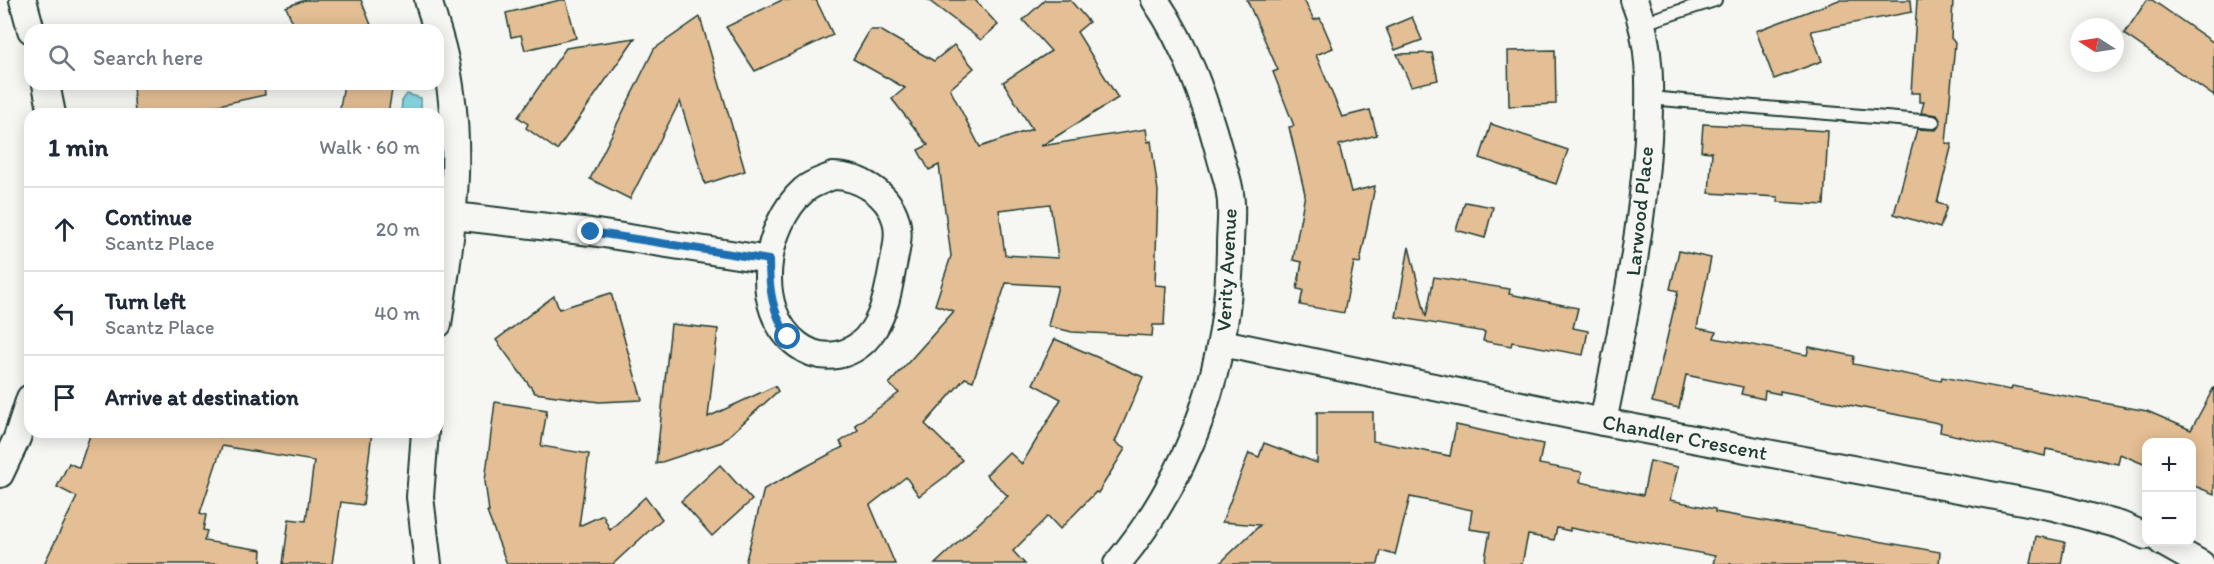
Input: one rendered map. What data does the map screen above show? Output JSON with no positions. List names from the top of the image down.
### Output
{
  "streets": {
    "street": ["Larwood Place", "Verity Avenue", "Chandler Crescent"]
  },
  "crossings": [
    ["Larwood Place", "Chandler Crescent"],
    ["Verity Avenue", "Chandler Crescent"]
  ],
  "north": "left",
  "page": {
    "search": "Search here",
    "heading": ["1 min", "Walk · 60 m"],
    "list": [
      ["Continue", "Scantz Place", "20 m"],
      ["Turn left", "Scantz Place", "40 m"],
      "Arrive at destination"
    ],
    "map_buttons": ["+", "−"]
  }
}
